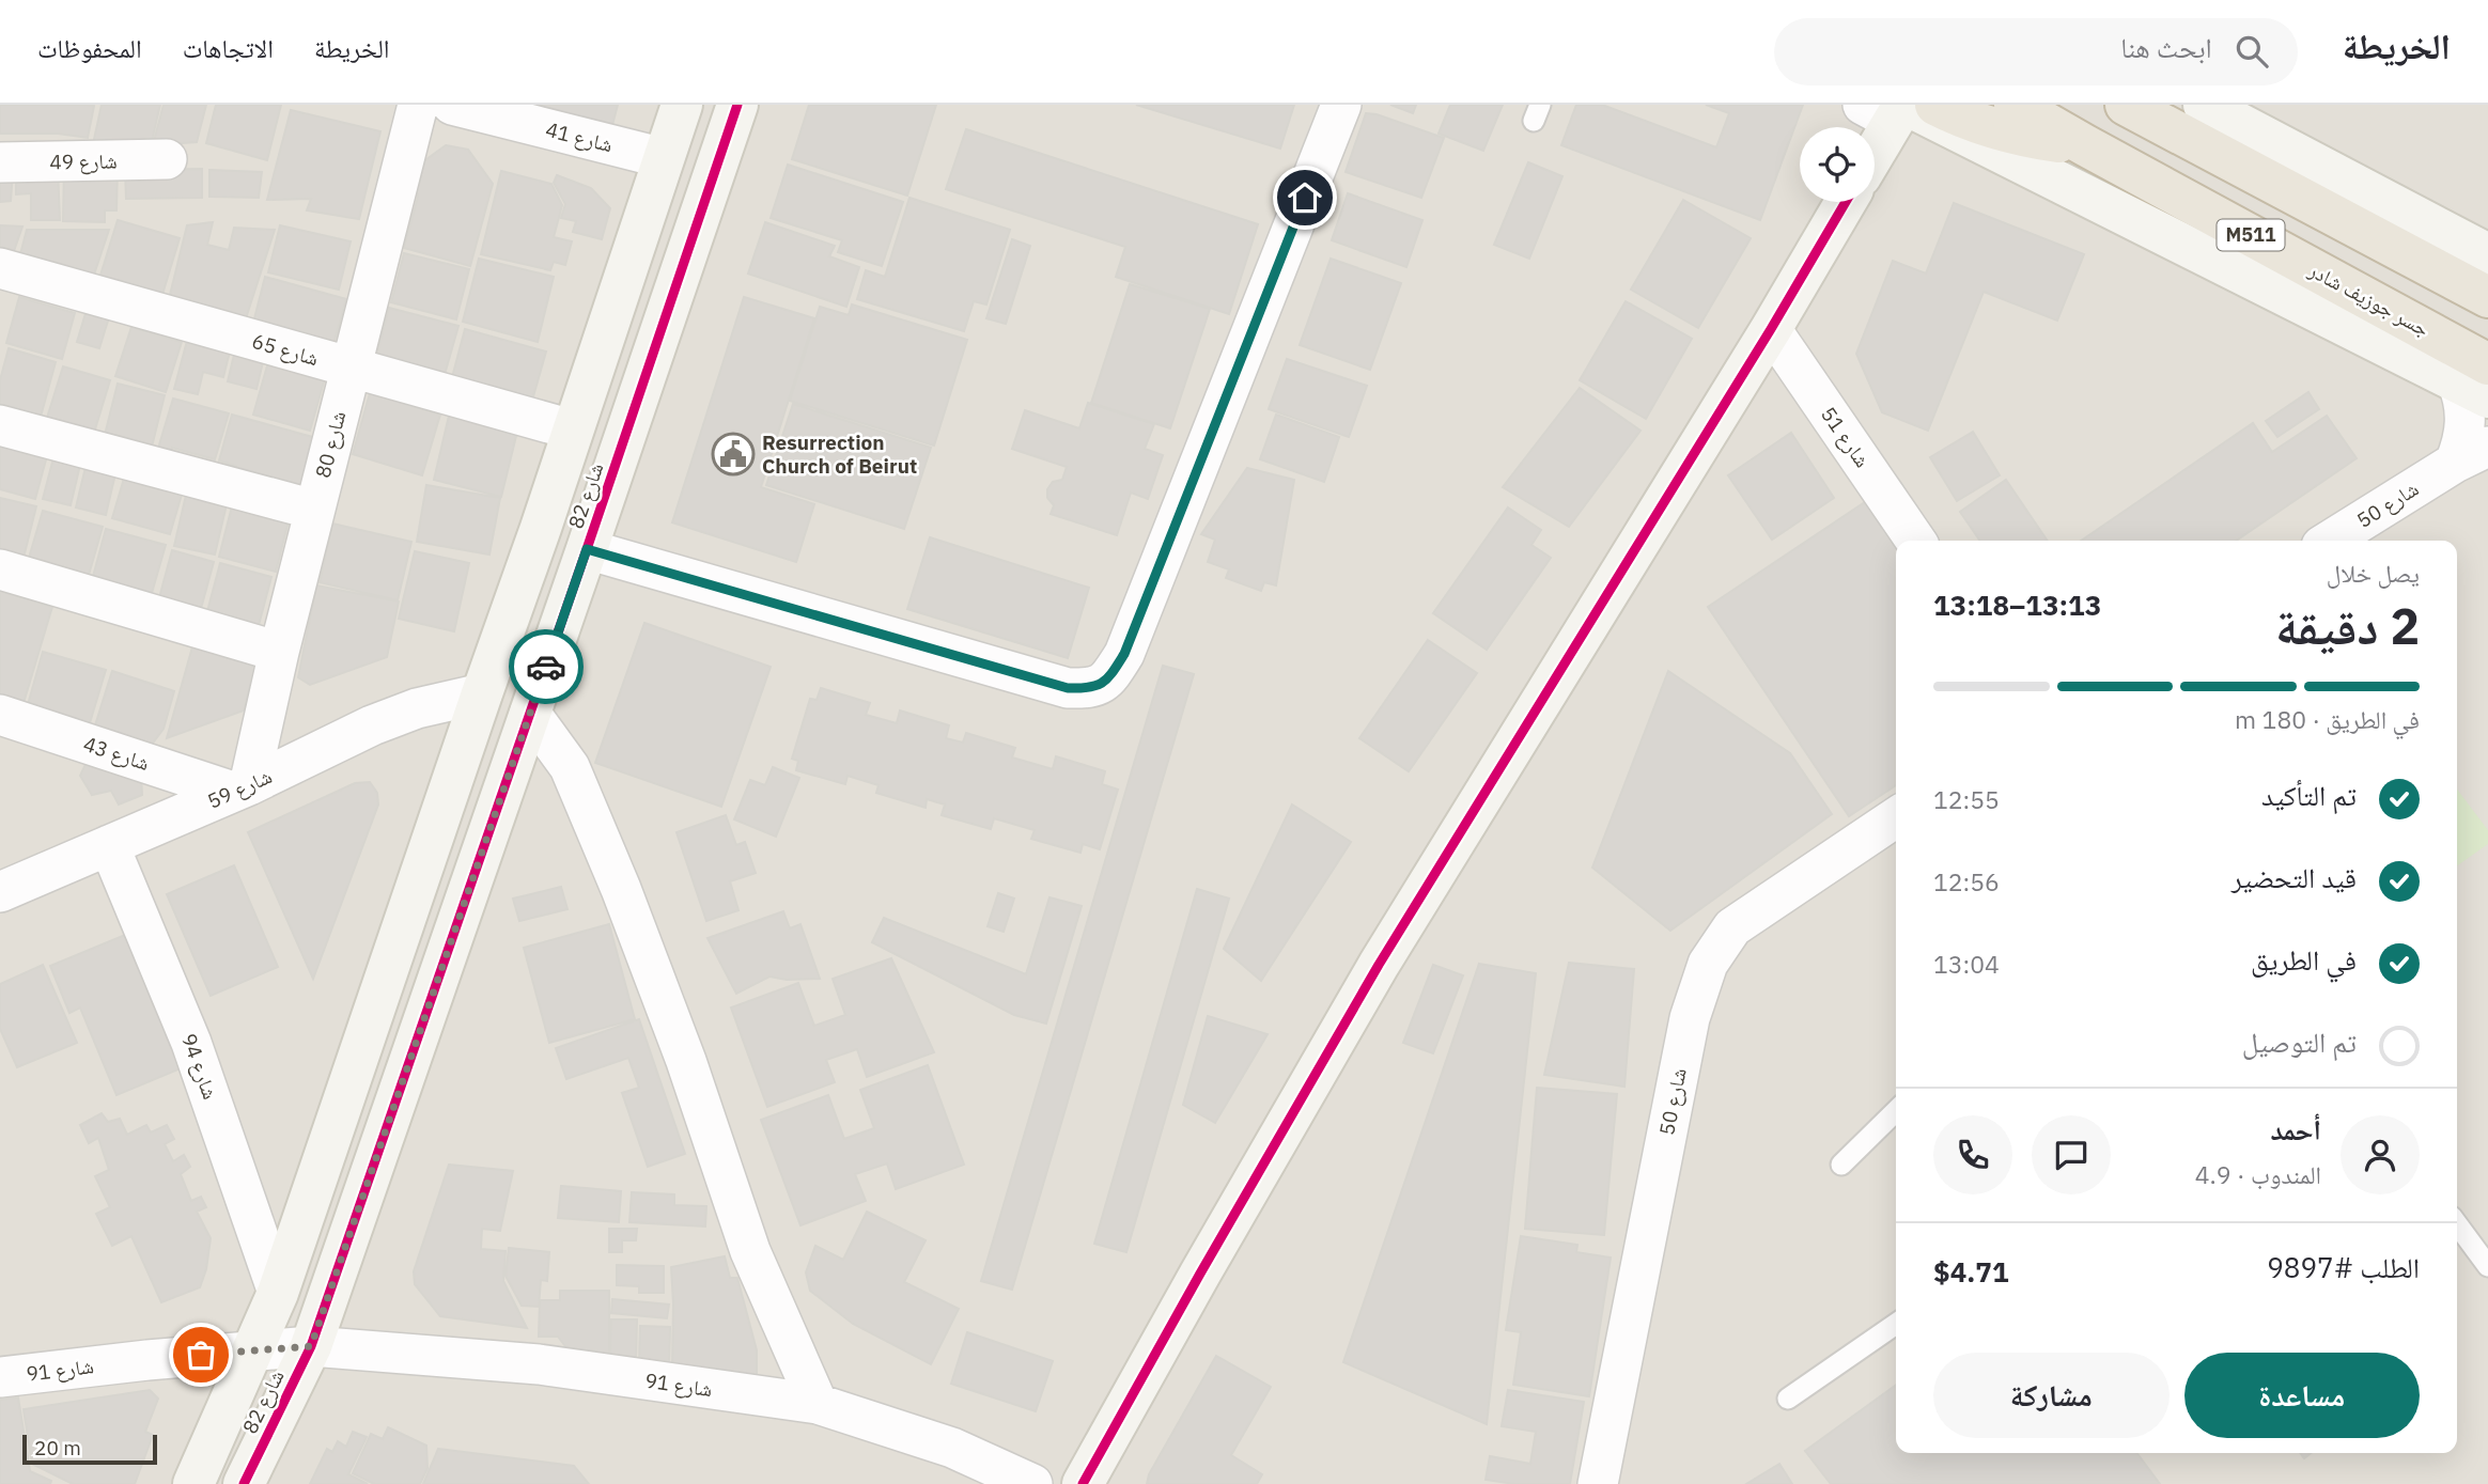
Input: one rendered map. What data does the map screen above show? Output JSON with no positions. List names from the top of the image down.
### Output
{
  "streets": {
    "highway": ["M511", "جسر جوزيف شادر"],
    "street": [
      "شارع 41",
      "شارع 49",
      "شارع 65",
      "شارع 51",
      "شارع 80",
      "شارع 82",
      "شارع 50",
      "شارع 43",
      "شارع 59",
      "شارع 94",
      "شارع 91"
    ]
  },
  "crossings": [
    ["شارع 41", "شارع 82"],
    ["جسر جوزيف شادر", "شارع 50"],
    ["شارع 65", "شارع 80"],
    ["شارع 65", "شارع 82"],
    ["شارع 80", "شارع 43"],
    ["شارع 80", "شارع 59"],
    ["شارع 82", "شارع 59"],
    ["شارع 82", "شارع 94"],
    ["شارع 82", "شارع 91"],
    ["شارع 43", "شارع 59"],
    ["شارع 59", "شارع 94"]
  ],
  "places": {
    "public building": ["Resurrection Church of Beirut"]
  },
  "scale_bar": "20 m",
  "page": {
    "header": "الخريطة",
    "search": "ابحث هنا",
    "nav": ["الخريطة", "الاتجاهات", "المحفوظات"],
    "heading": ["2 دقيقة", "يصل خلال", "13:13–13:18"],
    "panel": [
      "أحمد",
      "المندوب · 4.9",
      "الطلب #9897",
      "$4.71"
    ],
    "bar": "في الطريق · 180 m",
    "list": [
      ["تم التأكيد", "12:55"],
      ["قيد التحضير", "12:56"],
      ["في الطريق", "13:04"],
      "تم التوصيل"
    ],
    "buttons": ["مساعدة", "مشاركة"],
    "scale": "20 m"
  }
}
